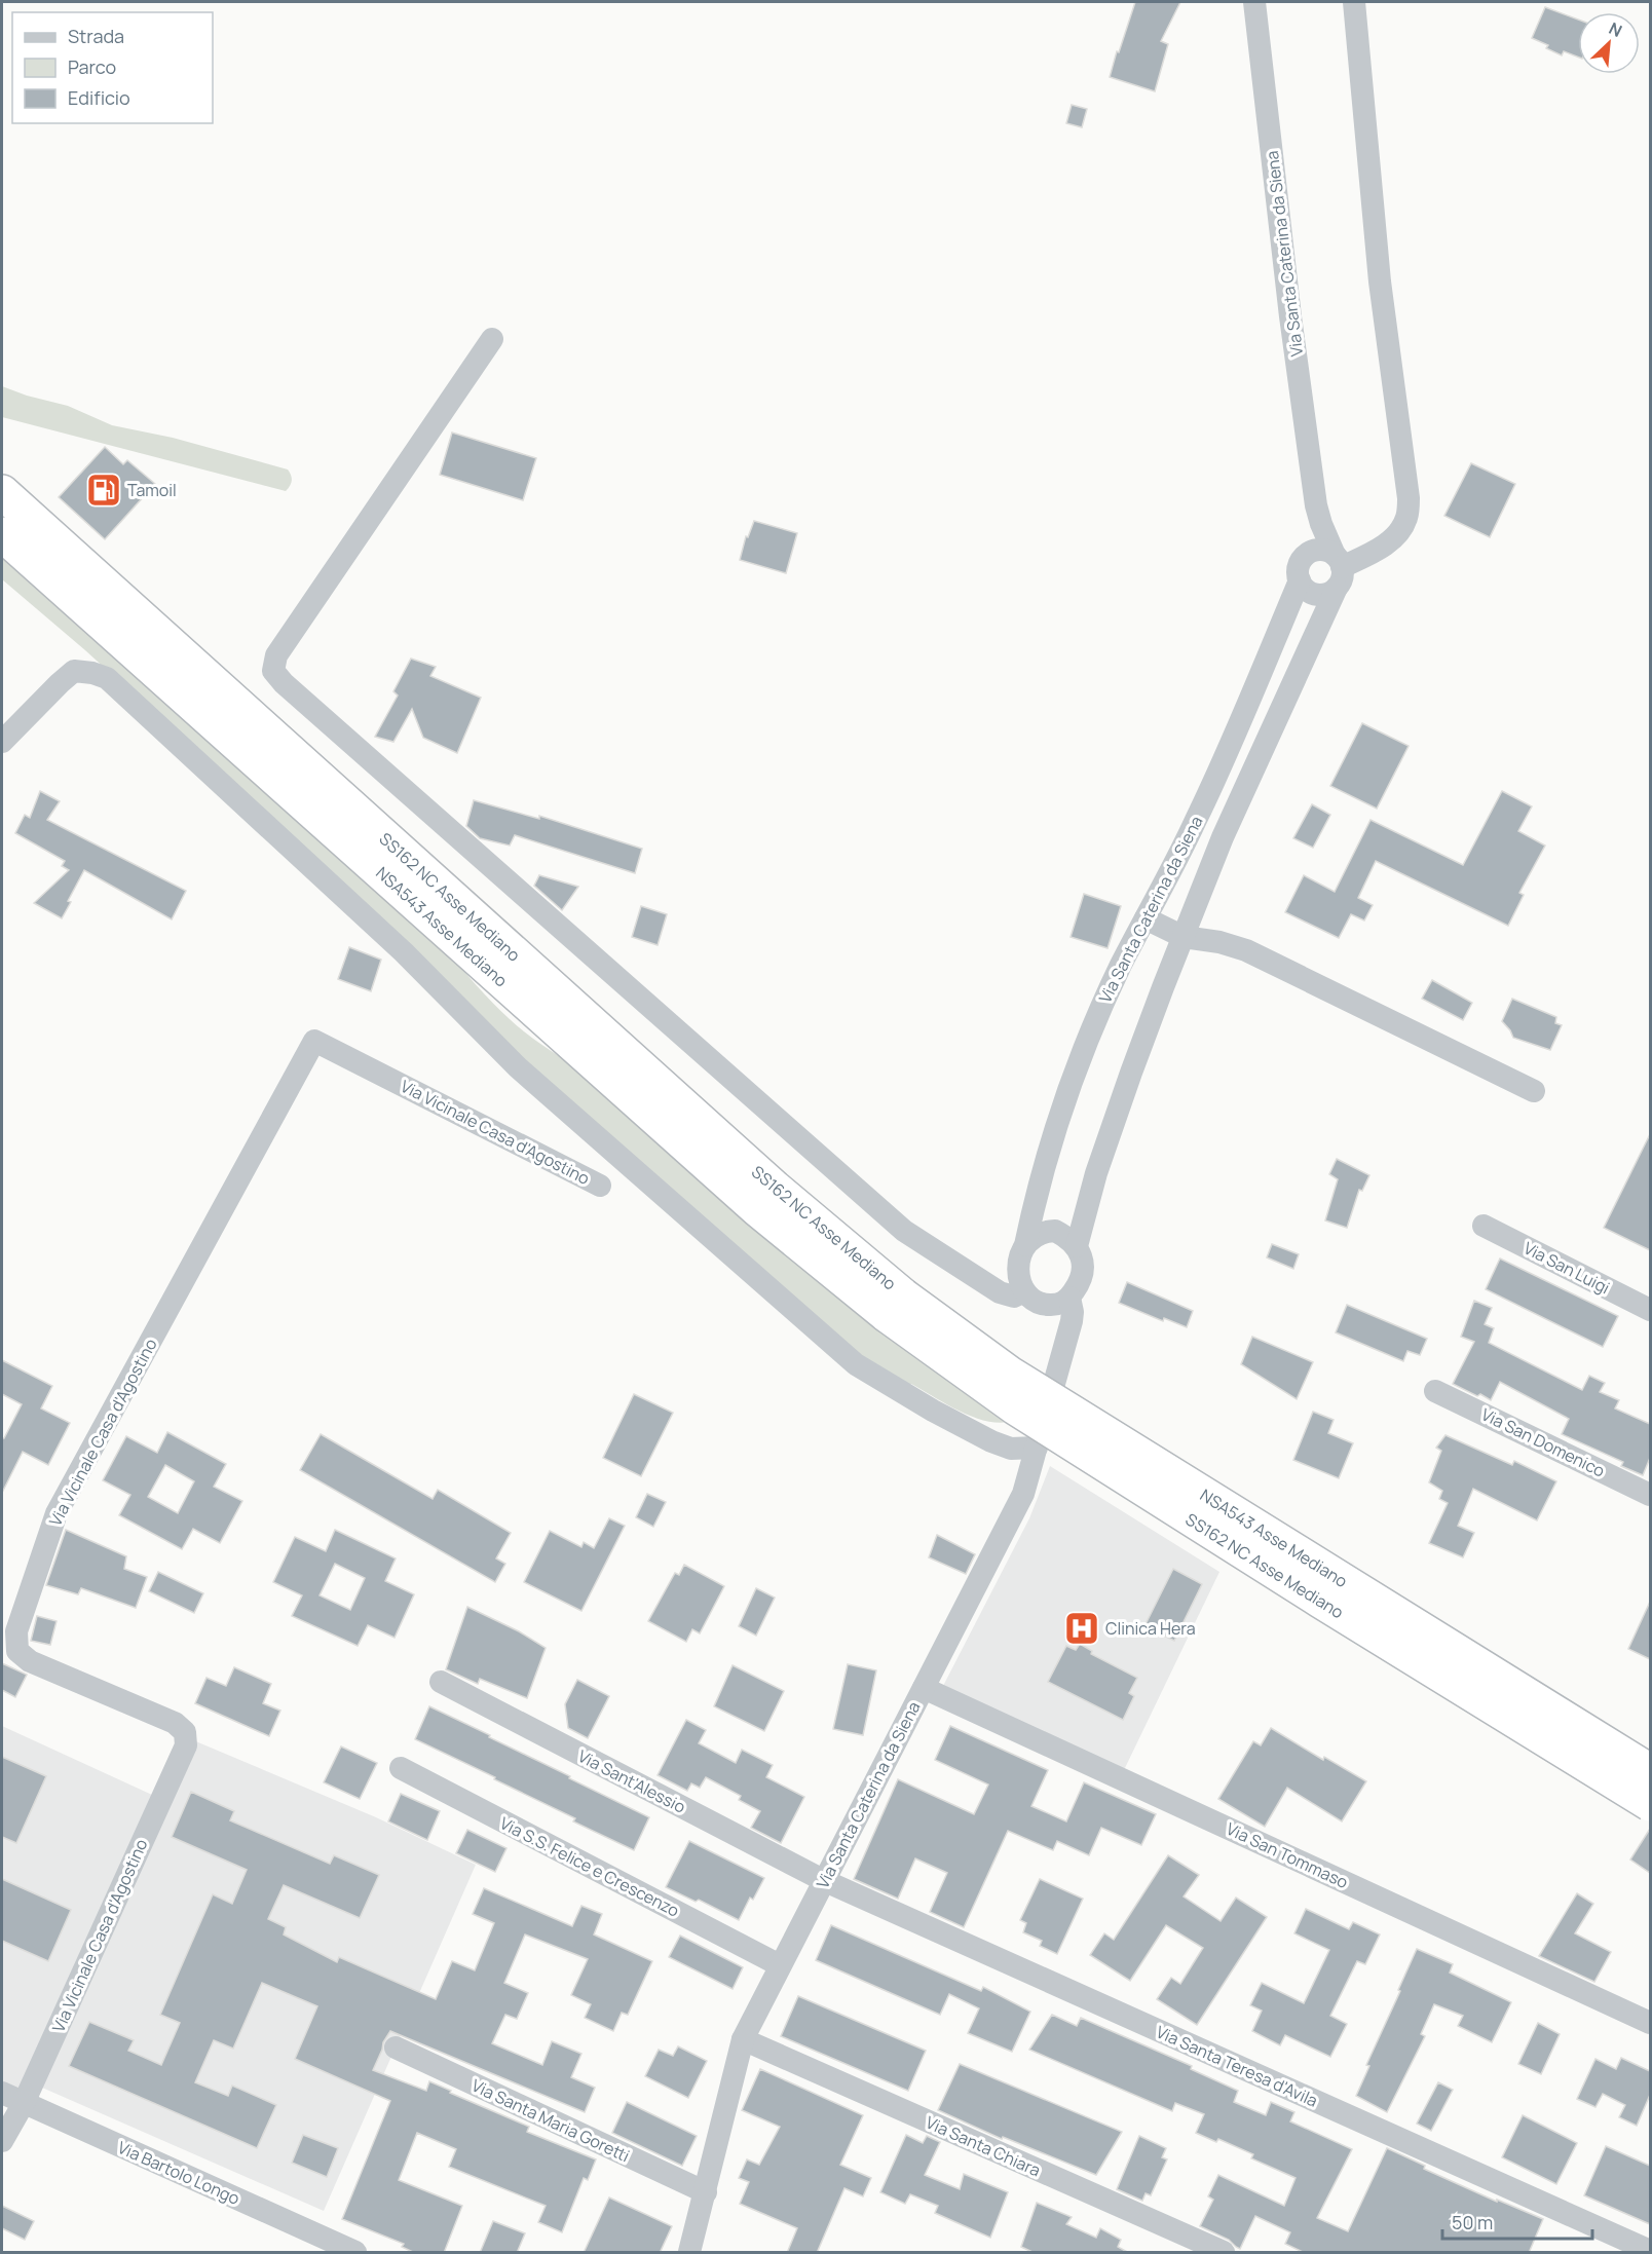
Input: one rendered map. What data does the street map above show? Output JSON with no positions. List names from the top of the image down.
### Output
{
  "streets": {
    "highway": ["SS162 NC Asse Mediano", "NSA543 Asse Mediano"],
    "street": [
      "Via Santa Caterina da Siena",
      "Via Vicinale Casa d'Agostino",
      "Via San Luigi",
      "Via San Domenico",
      "Via Sant'Alessio",
      "Via San Tommaso",
      "Via S.S. Felice e Crescenzo",
      "Via Santa Teresa d'Avila",
      "Via Santa Maria Goretti",
      "Via Santa Chiara",
      "Via Bartolo Longo"
    ]
  },
  "crossings": [
    ["Via Santa Caterina da Siena", "Via Sant'Alessio"],
    ["Via Santa Caterina da Siena", "Via San Tommaso"],
    ["Via Santa Caterina da Siena", "Via S.S. Felice e Crescenzo"],
    ["Via Santa Caterina da Siena", "Via Santa Teresa d'Avila"],
    ["Via Santa Caterina da Siena", "Via Santa Maria Goretti"],
    ["Via Santa Caterina da Siena", "Via Santa Chiara"],
    ["SS162 NC Asse Mediano", "NSA543 Asse Mediano"],
    ["Via Vicinale Casa d'Agostino", "Via Bartolo Longo"],
    ["Via Sant'Alessio", "Via Santa Teresa d'Avila"]
  ],
  "places": {
    "fuel station": ["Tamoil"],
    "hospital": ["Clinica Hera"]
  },
  "legend": ["Strada", "Parco", "Edificio"],
  "scale_bar": "50 m",
  "north": "top right"
}
